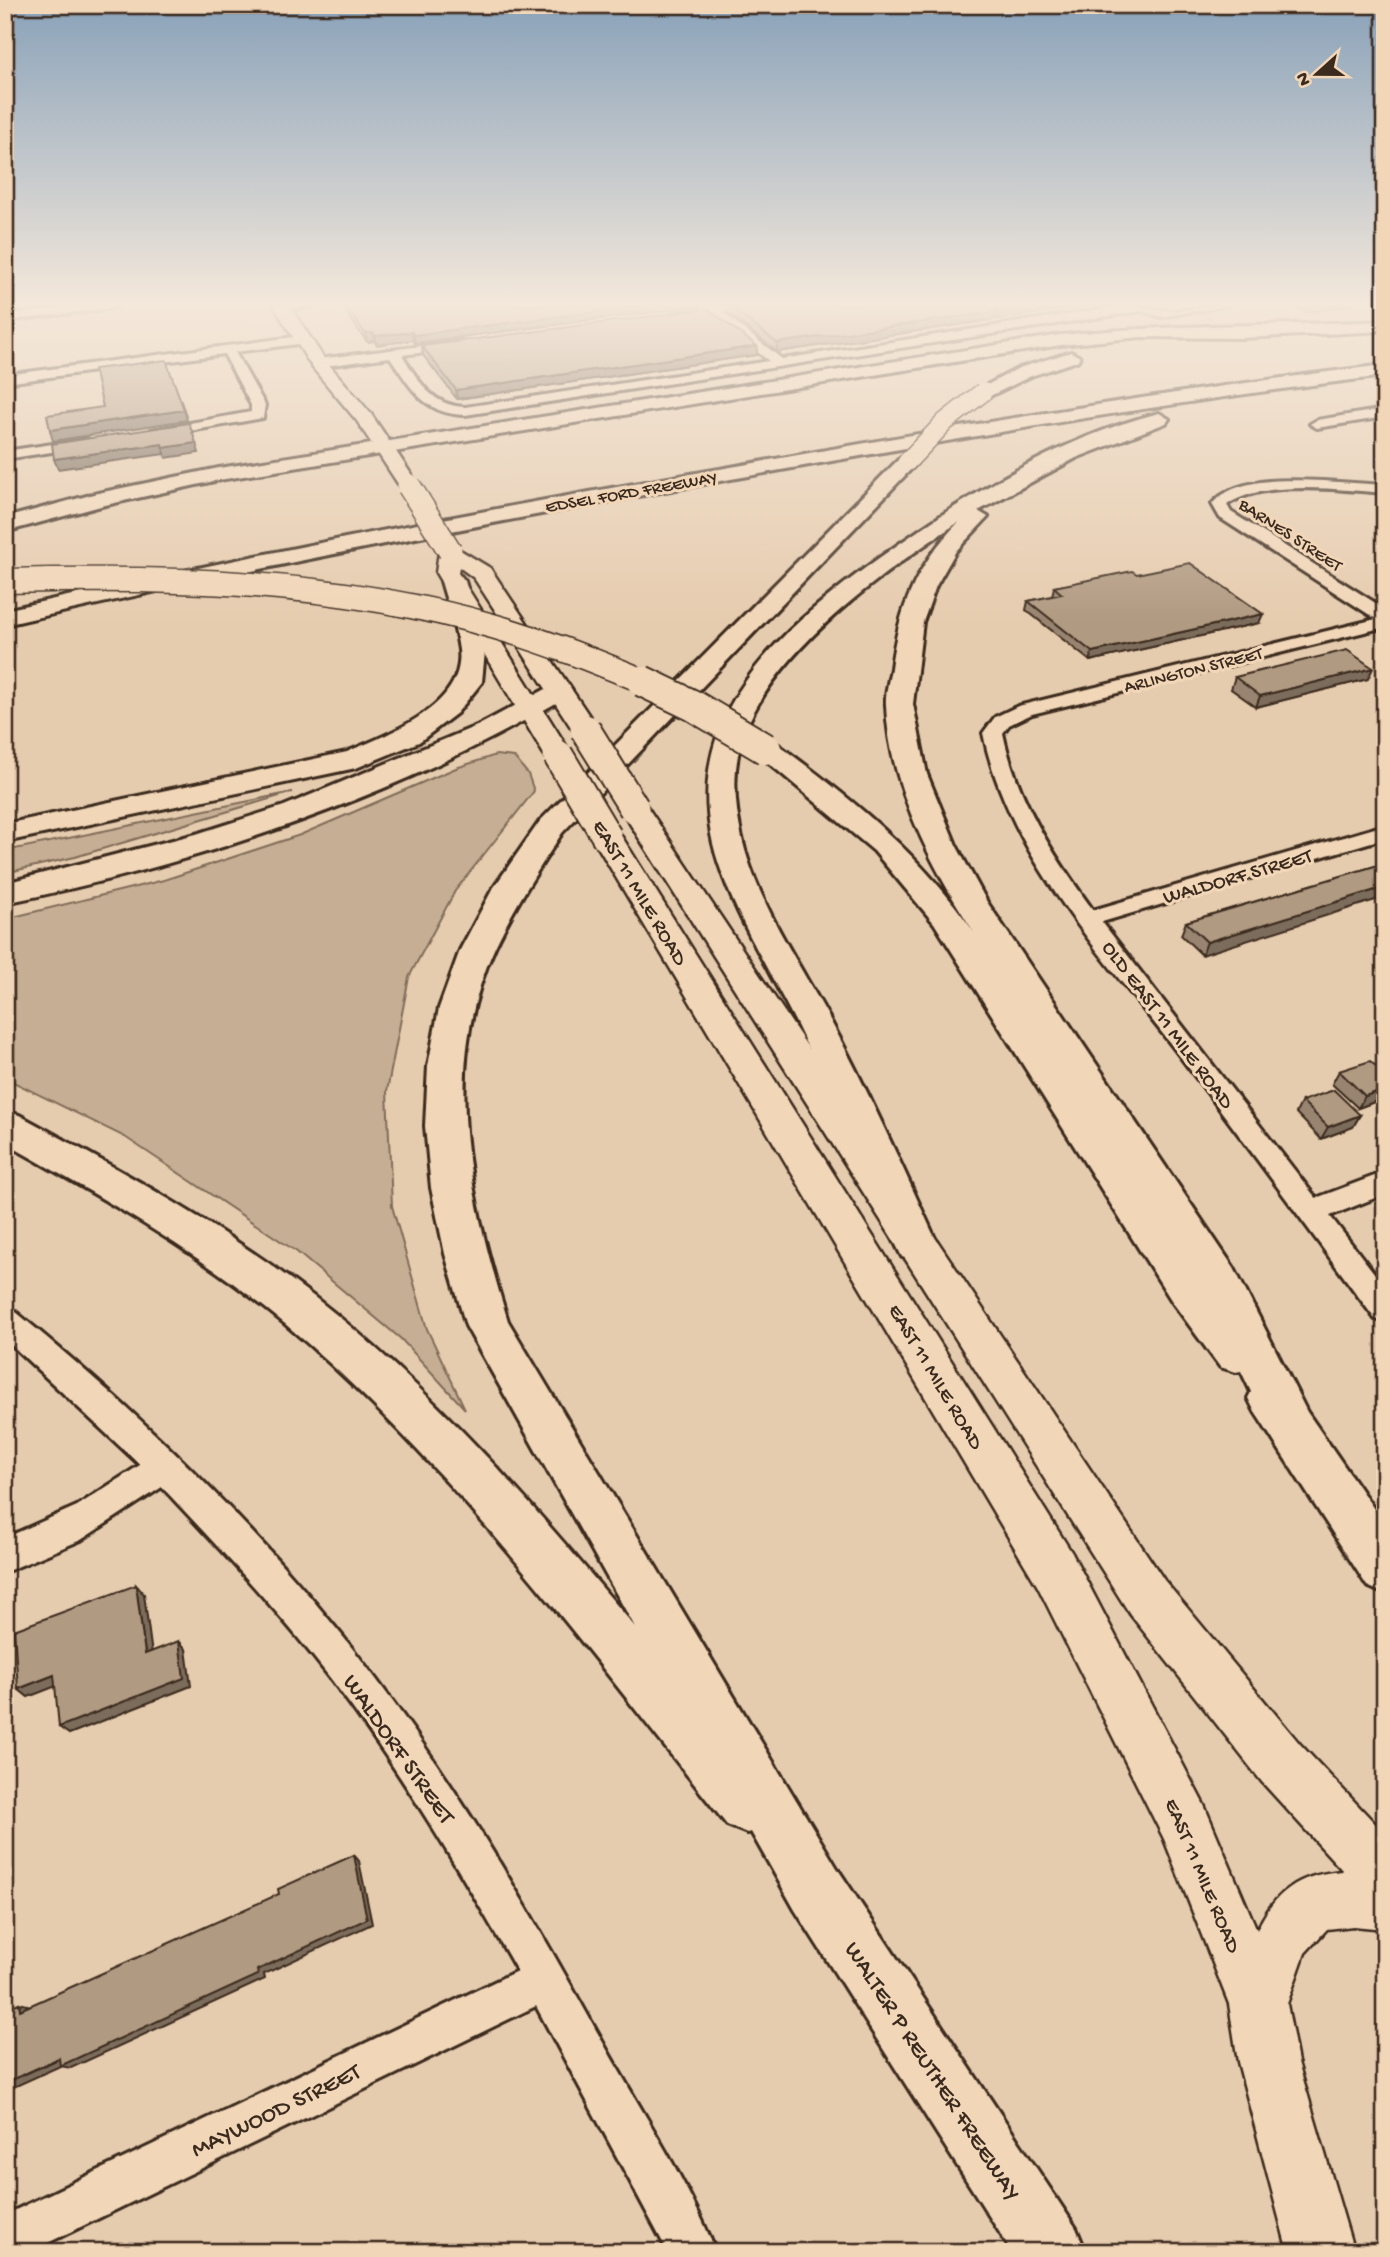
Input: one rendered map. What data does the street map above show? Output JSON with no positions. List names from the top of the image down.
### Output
{
  "streets": {
    "highway": ["EDSEL FORD FREEWAY", "WALTER P REUTHER FREEWAY"],
    "main road": ["EAST 11 MILE ROAD"],
    "street": [
      "BARNES STREET",
      "ARLINGTON STREET",
      "WALDORF STREET",
      "OLD EAST 11 MILE ROAD",
      "MAYWOOD STREET"
    ]
  },
  "crossings": [
    ["ARLINGTON STREET", "OLD EAST 11 MILE ROAD"],
    ["WALDORF STREET", "OLD EAST 11 MILE ROAD"],
    ["WALDORF STREET", "MAYWOOD STREET"]
  ],
  "north": "left"
}
